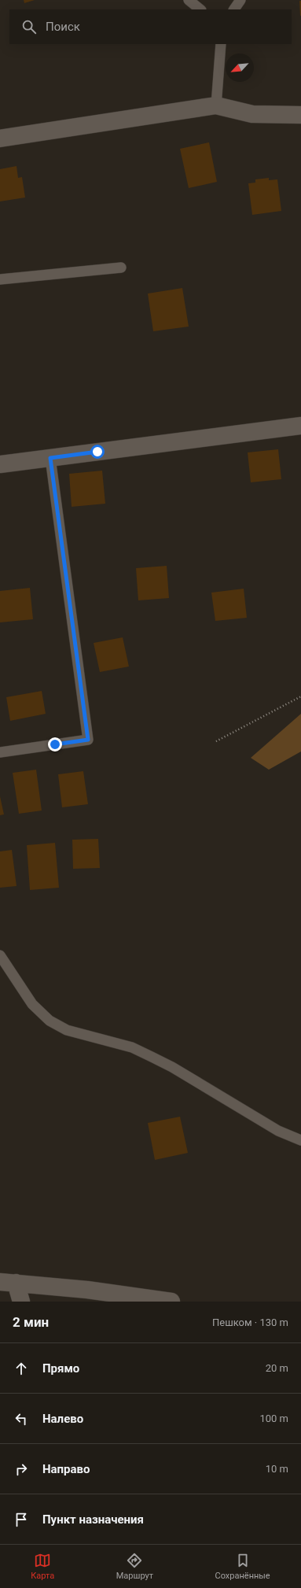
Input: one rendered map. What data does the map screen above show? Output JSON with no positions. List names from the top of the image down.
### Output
{
  "north": "bottom left",
  "page": {
    "search": "Поиск",
    "heading": ["2 мин", "Пешком · 130 m"],
    "list": [
      ["Прямо", "20 m"],
      ["Налево", "100 m"],
      ["Направо", "10 m"],
      "Пункт назначения"
    ],
    "nav": ["Карта", "Маршрут", "Сохранённые"]
  }
}
